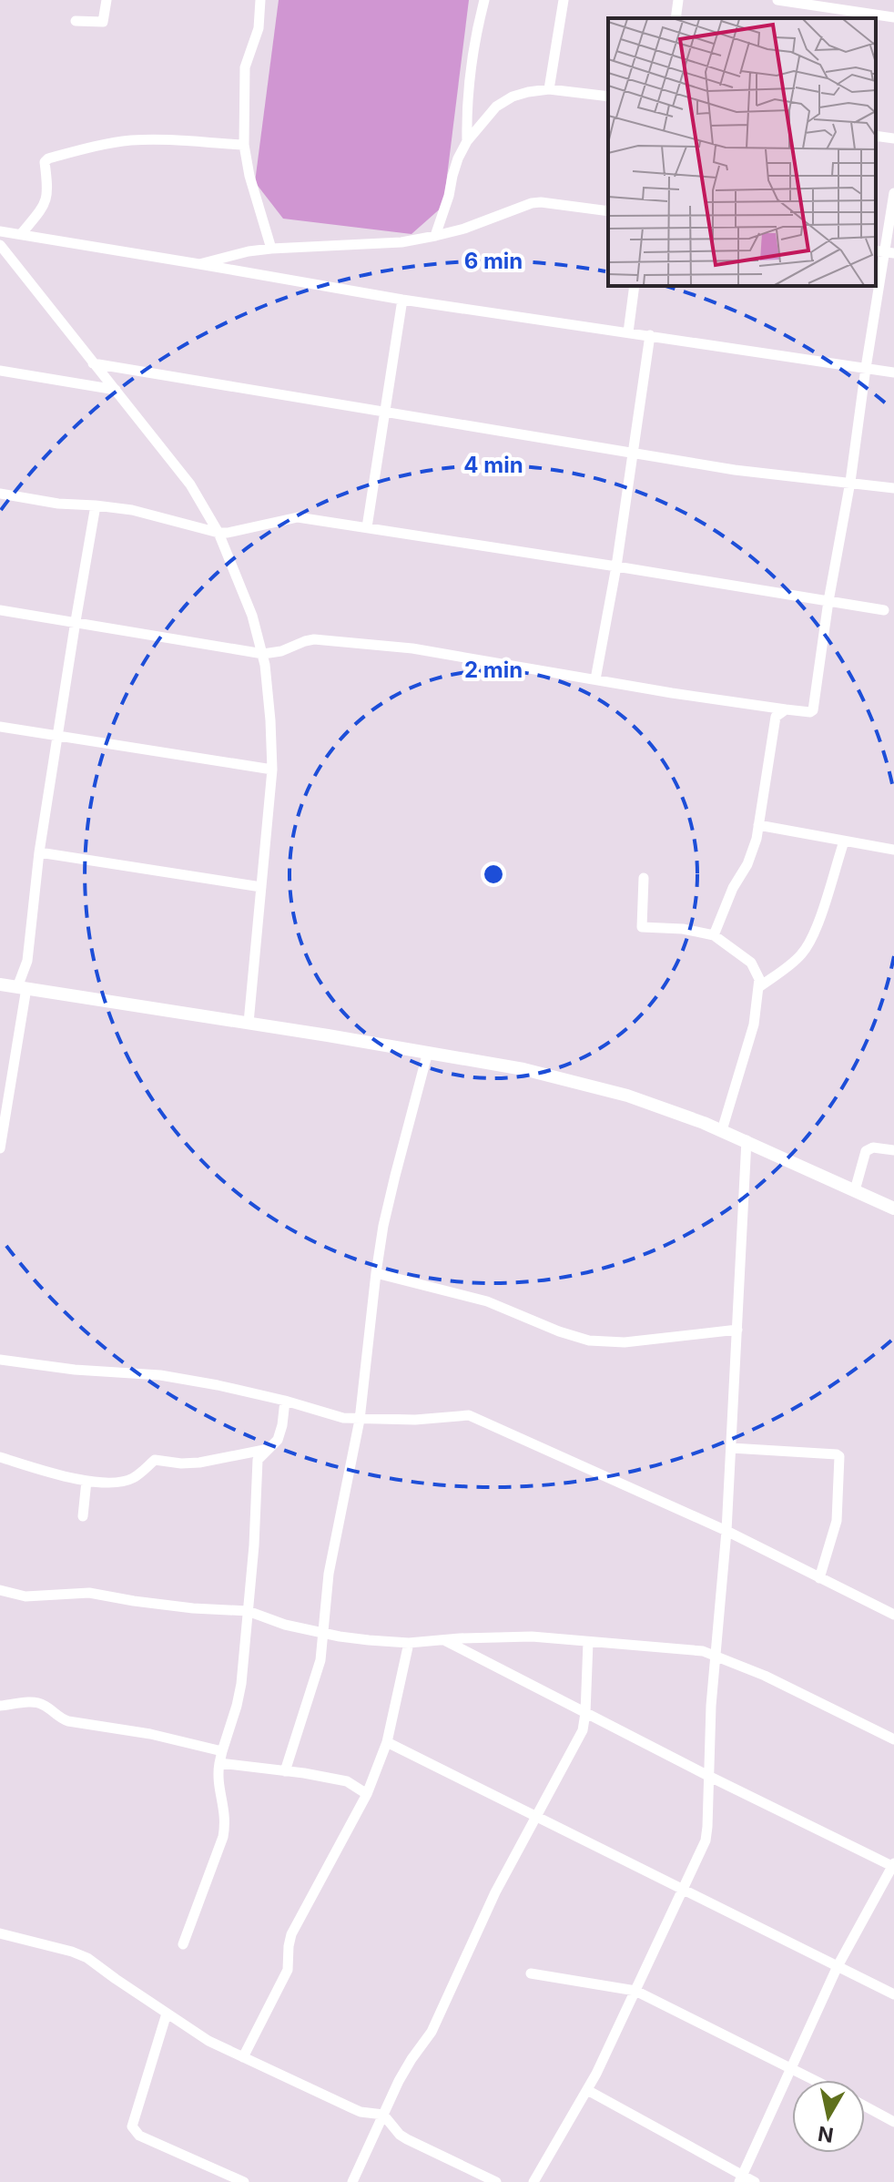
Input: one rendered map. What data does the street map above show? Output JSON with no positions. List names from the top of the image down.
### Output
{
  "north": "bottom",
  "rings": ["6 min", "4 min", "2 min"]
}
